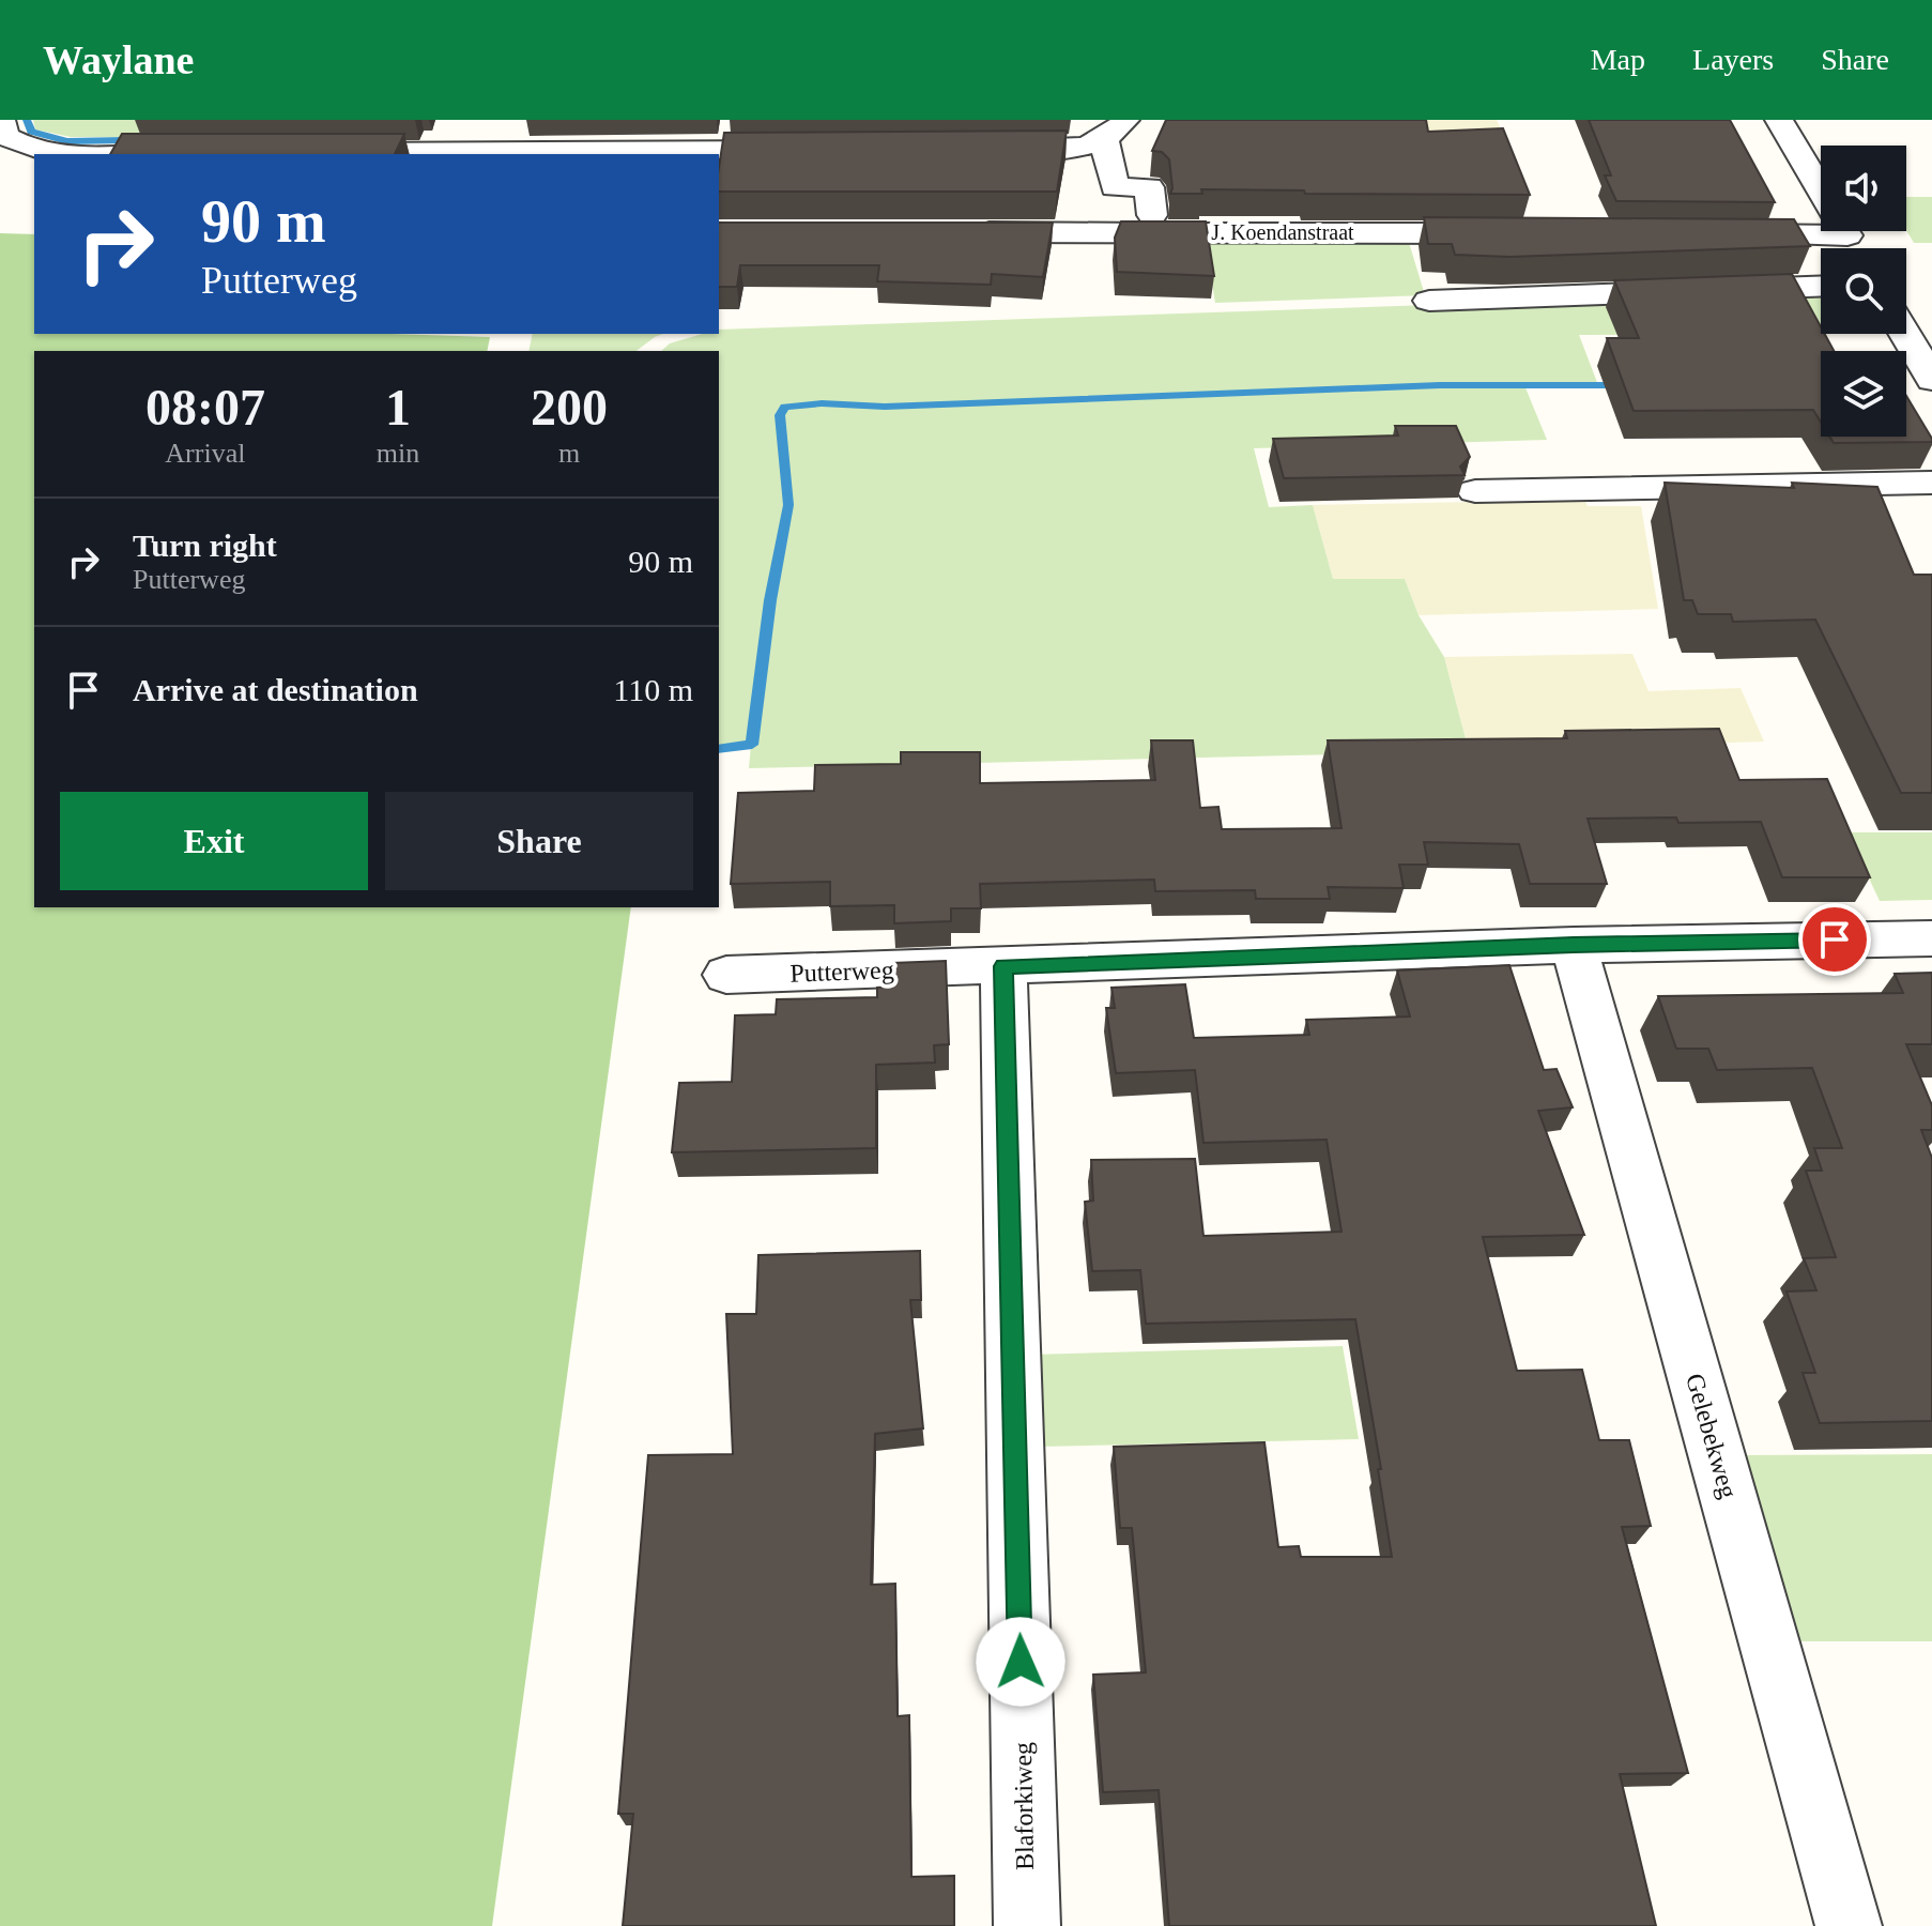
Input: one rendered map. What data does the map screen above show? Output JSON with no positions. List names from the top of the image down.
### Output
{
  "streets": {
    "street": [
      "J. Koendanstraat",
      "Putterweg",
      "Gelebekweg",
      "Blaforkiweg"
    ]
  },
  "crossings": [
    ["Putterweg", "Gelebekweg"],
    ["Putterweg", "Blaforkiweg"]
  ],
  "page": {
    "header": "Waylane",
    "nav": ["Map", "Layers", "Share"],
    "turn": ["90 m", "Putterweg"],
    "eta": [
      "08:07",
      "Arrival",
      "1",
      "min",
      "200",
      "m"
    ],
    "list": [
      {
        "name": "Turn right",
        "note": "Putterweg",
        "value": "90 m"
      },
      {
        "name": "Arrive at destination",
        "value": "110 m"
      }
    ],
    "buttons": ["Exit", "Share"]
  }
}
